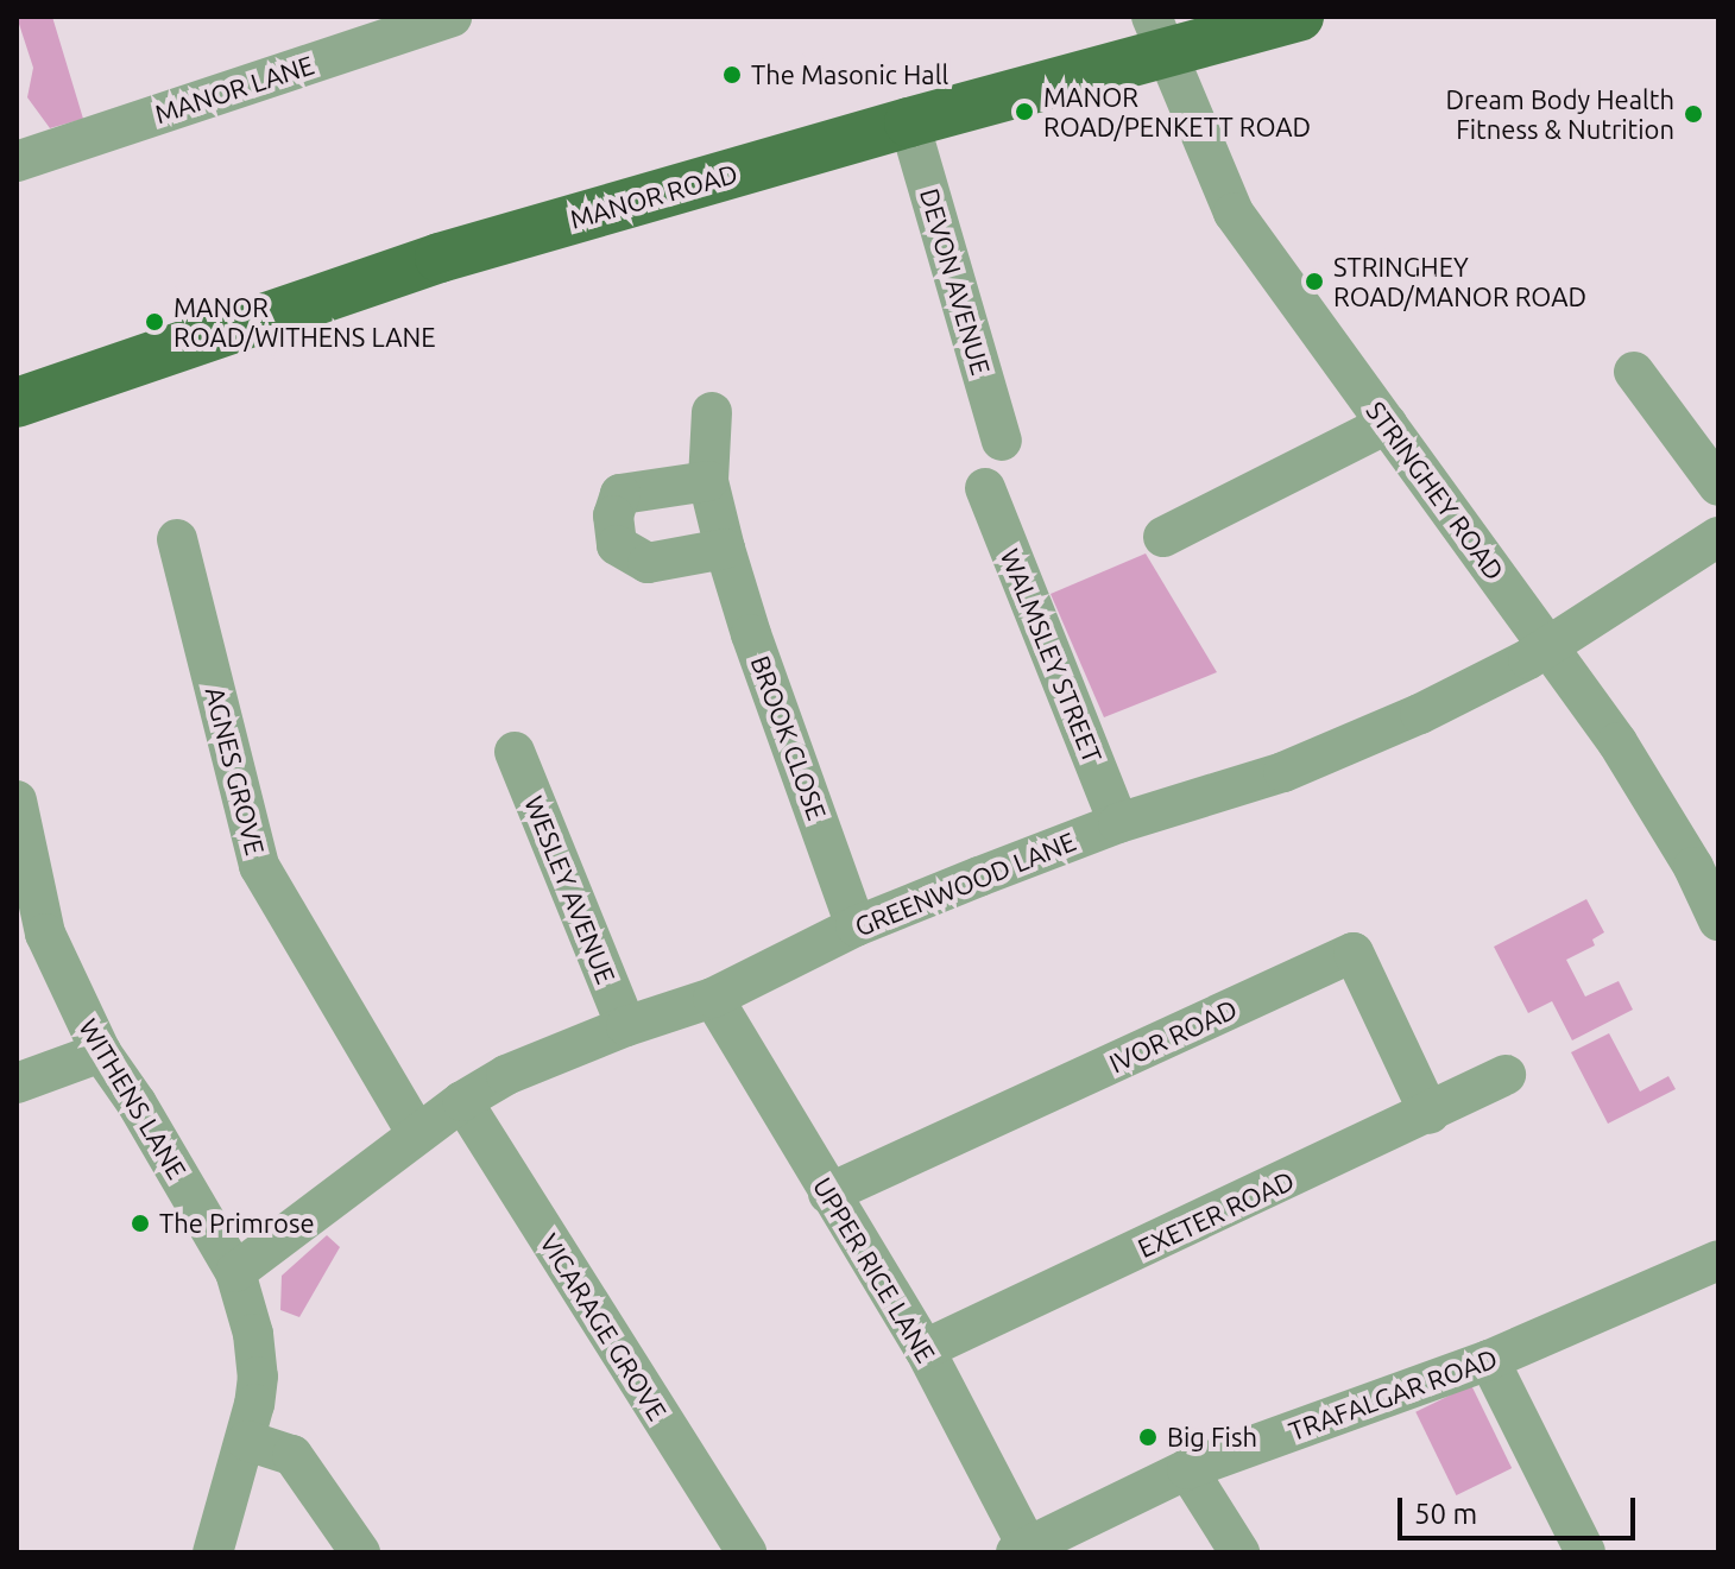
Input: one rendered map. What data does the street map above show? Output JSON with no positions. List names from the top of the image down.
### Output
{
  "streets": {
    "main road": ["MANOR ROAD"],
    "street": [
      "MANOR LANE",
      "DEVON AVENUE",
      "STRINGHEY ROAD",
      "WALMSLEY STREET",
      "BROOK CLOSE",
      "AGNES GROVE",
      "GREENWOOD LANE",
      "WESLEY AVENUE",
      "IVOR ROAD",
      "WITHENS LANE",
      "EXETER ROAD",
      "UPPER RICE LANE",
      "VICARAGE GROVE",
      "TRAFALGAR ROAD"
    ]
  },
  "crossings": [
    ["MANOR ROAD", "DEVON AVENUE"],
    ["MANOR ROAD", "STRINGHEY ROAD"],
    ["STRINGHEY ROAD", "GREENWOOD LANE"],
    ["WALMSLEY STREET", "GREENWOOD LANE"],
    ["BROOK CLOSE", "GREENWOOD LANE"],
    ["AGNES GROVE", "GREENWOOD LANE"],
    ["GREENWOOD LANE", "WESLEY AVENUE"],
    ["GREENWOOD LANE", "WITHENS LANE"],
    ["GREENWOOD LANE", "UPPER RICE LANE"],
    ["GREENWOOD LANE", "VICARAGE GROVE"],
    ["IVOR ROAD", "EXETER ROAD"],
    ["IVOR ROAD", "UPPER RICE LANE"],
    ["EXETER ROAD", "UPPER RICE LANE"],
    ["UPPER RICE LANE", "TRAFALGAR ROAD"]
  ],
  "places": [
    "The Masonic Hall",
    "MANOR ROAD/PENKETT ROAD",
    "Dream Body Health Fitness & Nutrition",
    "STRINGHEY ROAD/MANOR ROAD",
    "MANOR ROAD/WITHENS LANE",
    "The Primrose",
    "Big Fish"
  ],
  "scale_bar": "50 m"
}
